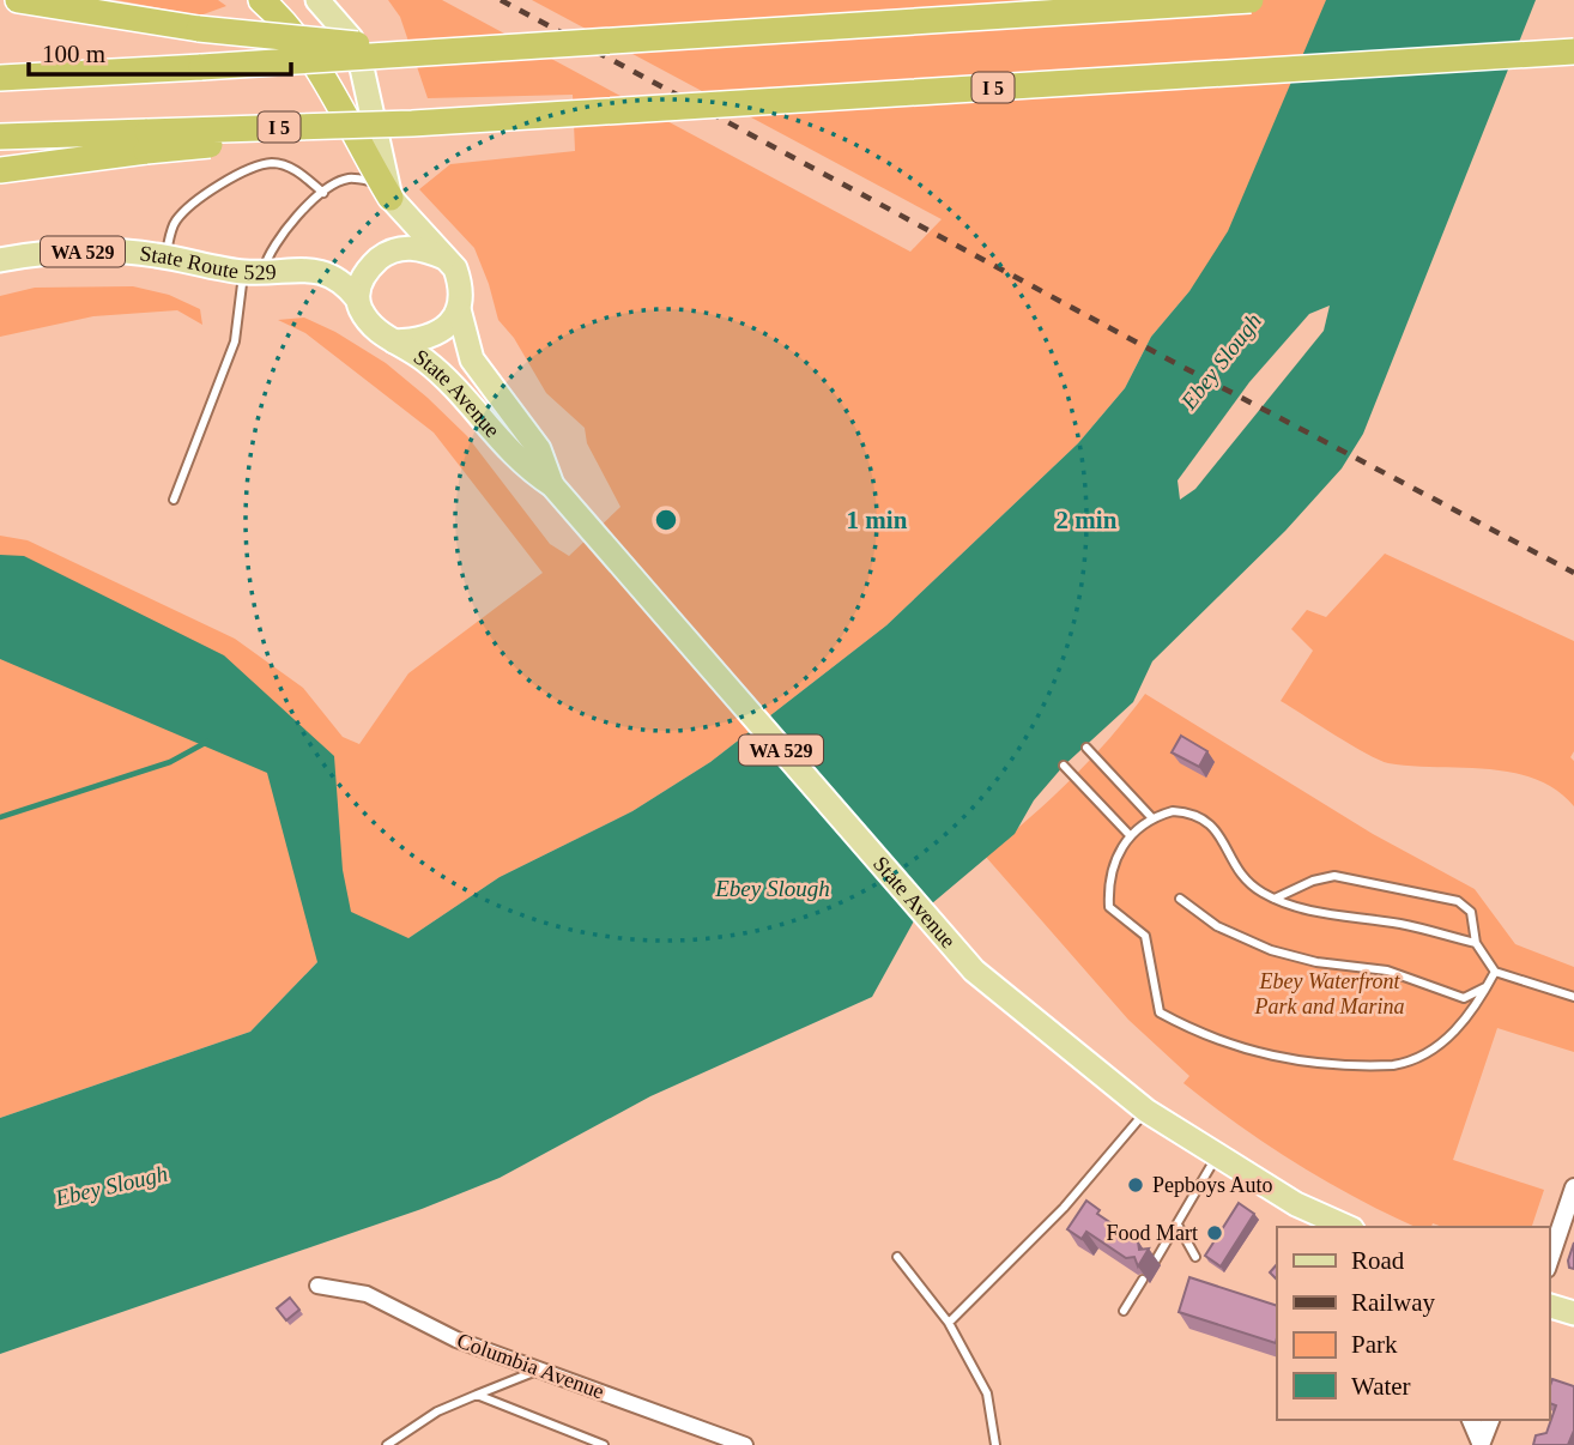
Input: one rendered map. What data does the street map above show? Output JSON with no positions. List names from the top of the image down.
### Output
{
  "streets": {
    "highway": ["I 5"],
    "main road": ["WA 529", "State Route 529", "State Avenue"],
    "street": ["Columbia Avenue"]
  },
  "crossings": [
    ["State Route 529", "State Avenue"]
  ],
  "water": ["Ebey Slough"],
  "parks": ["Ebey Waterfront Park and Marina"],
  "places": ["Pepboys Auto", "Food Mart"],
  "legend": [
    "Road",
    "Railway",
    "Park",
    "Water"
  ],
  "scale_bar": "100 m",
  "rings": ["1 min", "2 min"]
}
